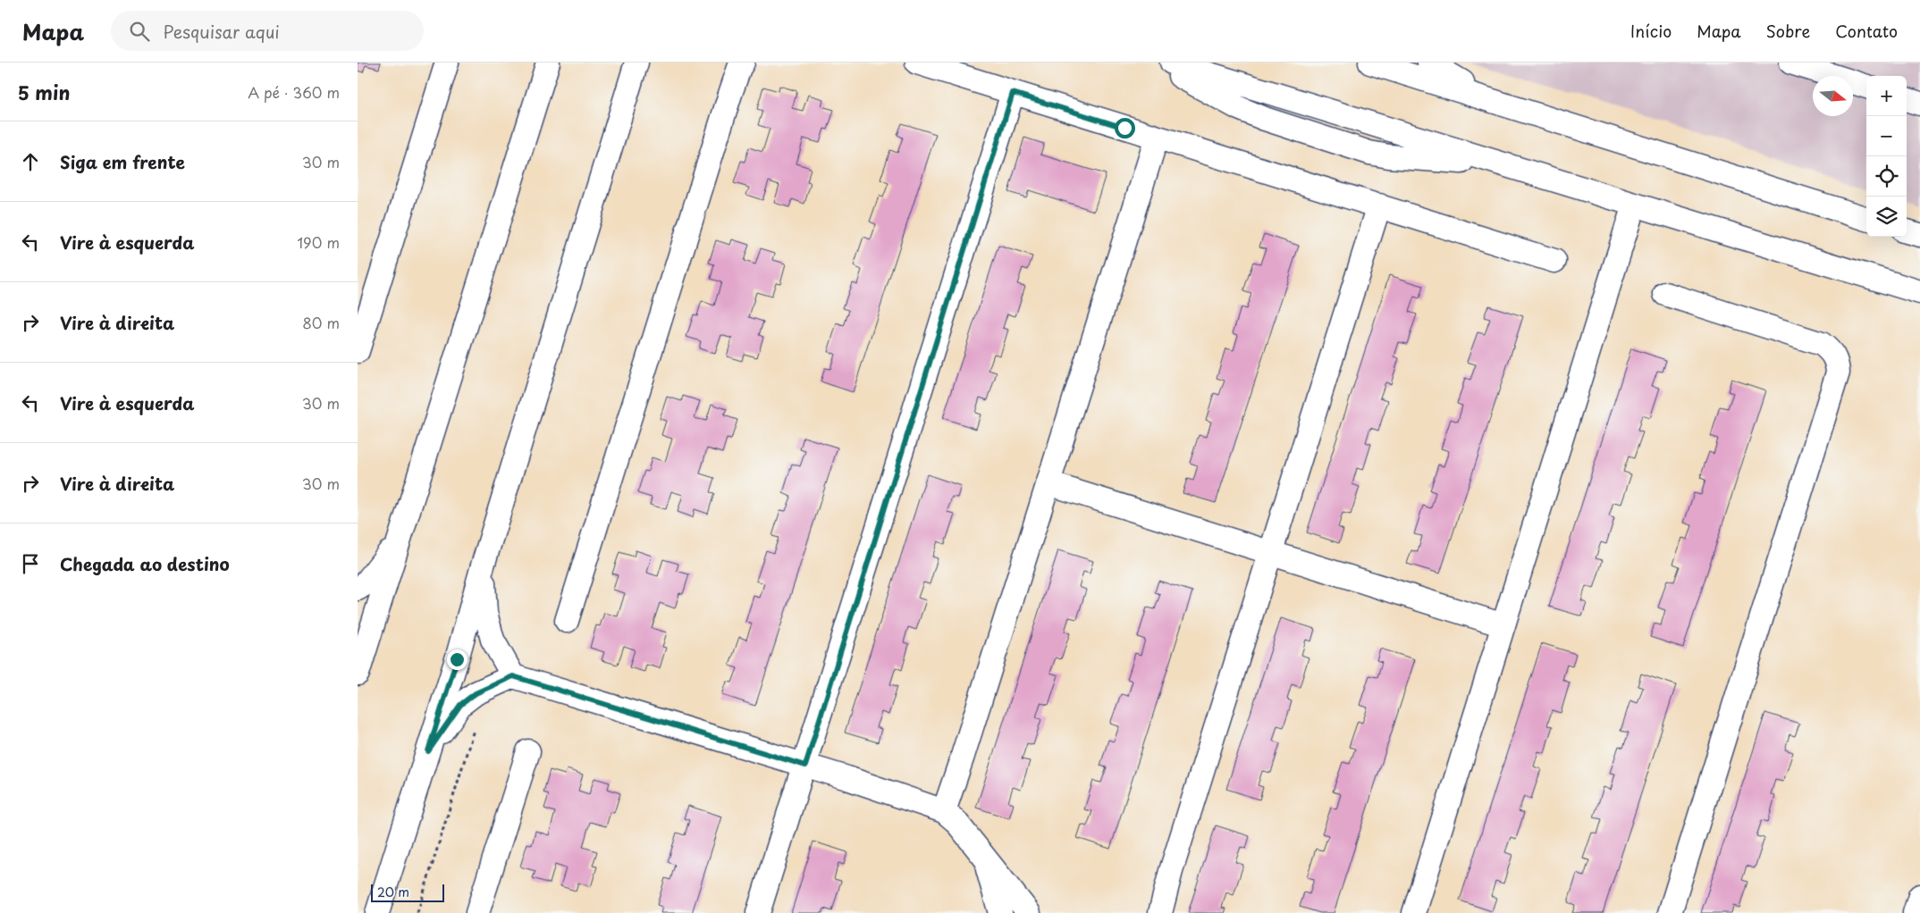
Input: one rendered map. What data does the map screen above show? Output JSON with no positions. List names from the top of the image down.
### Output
{
  "scale_bar": "20 m",
  "north": "right",
  "page": {
    "header": "Mapa",
    "search": "Pesquisar aqui",
    "nav": [
      "Início",
      "Mapa",
      "Sobre",
      "Contato"
    ],
    "heading": ["5 min", "A pé · 360 m"],
    "map_buttons": ["+", "−"],
    "list": [
      ["Siga em frente", "30 m"],
      ["Vire à esquerda", "190 m"],
      ["Vire à direita", "80 m"],
      ["Vire à esquerda", "30 m"],
      ["Vire à direita", "30 m"],
      "Chegada ao destino"
    ],
    "scale": "20 m"
  }
}
